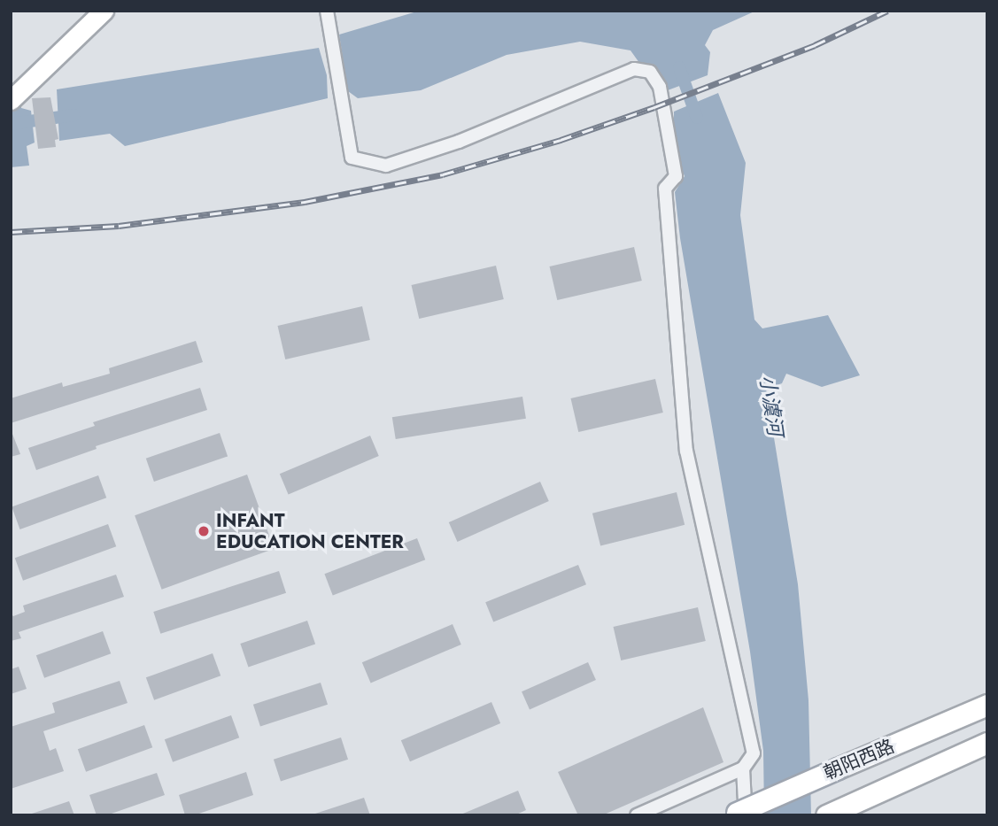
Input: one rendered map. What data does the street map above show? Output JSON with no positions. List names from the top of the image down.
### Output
{
  "streets": {
    "main road": ["朝阳西路"]
  },
  "water": ["小澞河"],
  "places": ["INFANT EDUCATION CENTER"]
}
